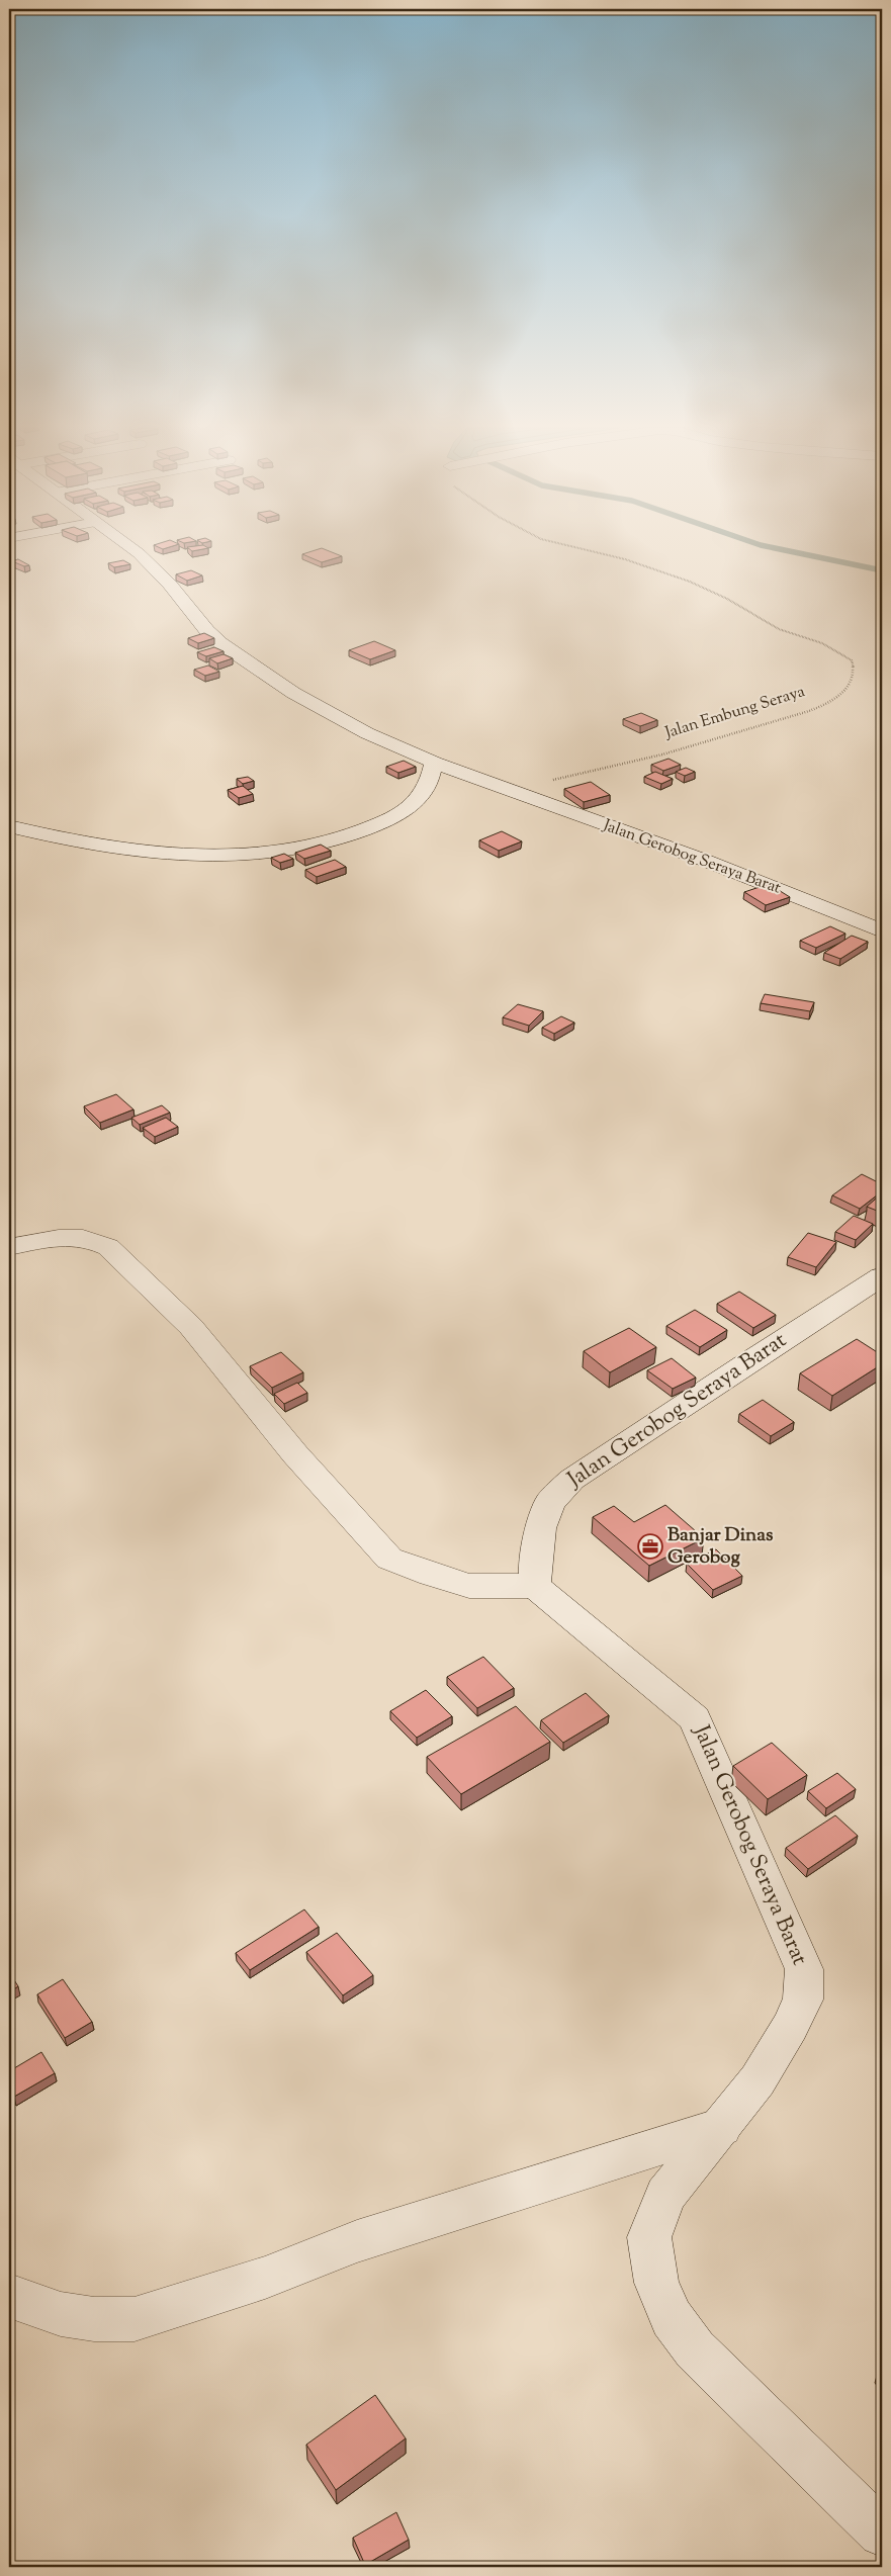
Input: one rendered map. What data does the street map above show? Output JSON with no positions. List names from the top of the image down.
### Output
{
  "streets": {
    "street": ["Jalan Gerobog Seraya Barat"],
    "path": ["Jalan Embung Seraya"]
  },
  "crossings": [
    ["Jalan Embung Seraya", "Jalan Gerobog Seraya Barat"]
  ],
  "places": {
    "office": ["Banjar Dinas Gerobog"]
  }
}
